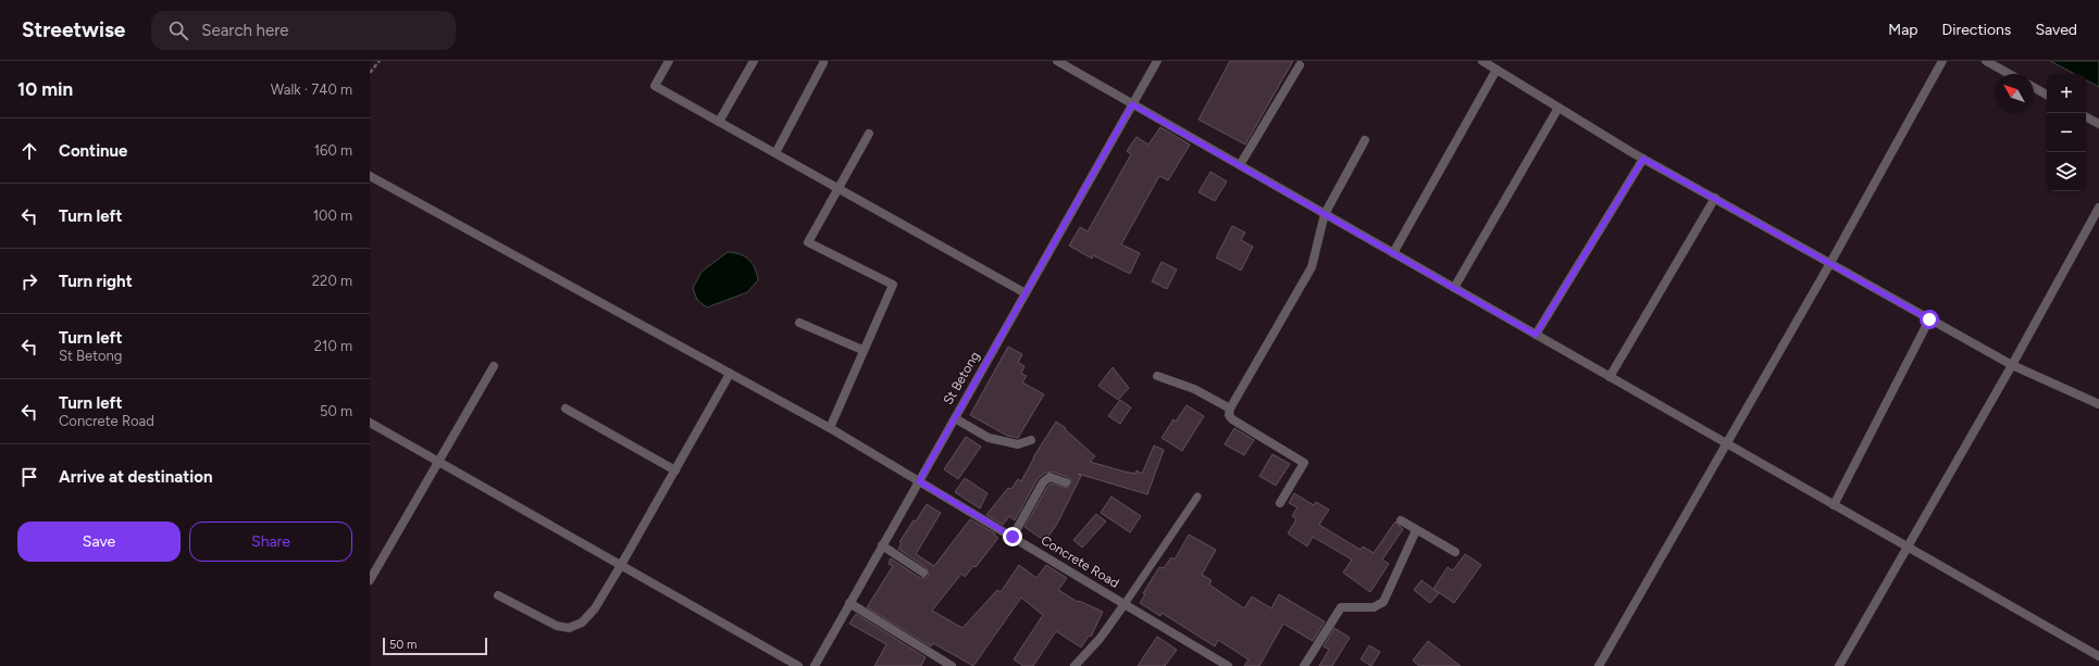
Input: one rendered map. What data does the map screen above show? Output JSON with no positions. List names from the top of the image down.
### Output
{
  "streets": {
    "street": ["St Betong", "Concrete Road"]
  },
  "crossings": [
    ["St Betong", "Concrete Road"]
  ],
  "scale_bar": "50 m",
  "north": "top left",
  "page": {
    "header": "Streetwise",
    "search": "Search here",
    "nav": ["Map", "Directions", "Saved"],
    "heading": ["10 min", "Walk · 740 m"],
    "map_buttons": ["+", "−"],
    "list": [
      ["Continue", "160 m"],
      ["Turn left", "100 m"],
      ["Turn right", "220 m"],
      ["Turn left", "St Betong", "210 m"],
      ["Turn left", "Concrete Road", "50 m"],
      "Arrive at destination"
    ],
    "buttons": ["Save", "Share"],
    "scale": "50 m"
  }
}
